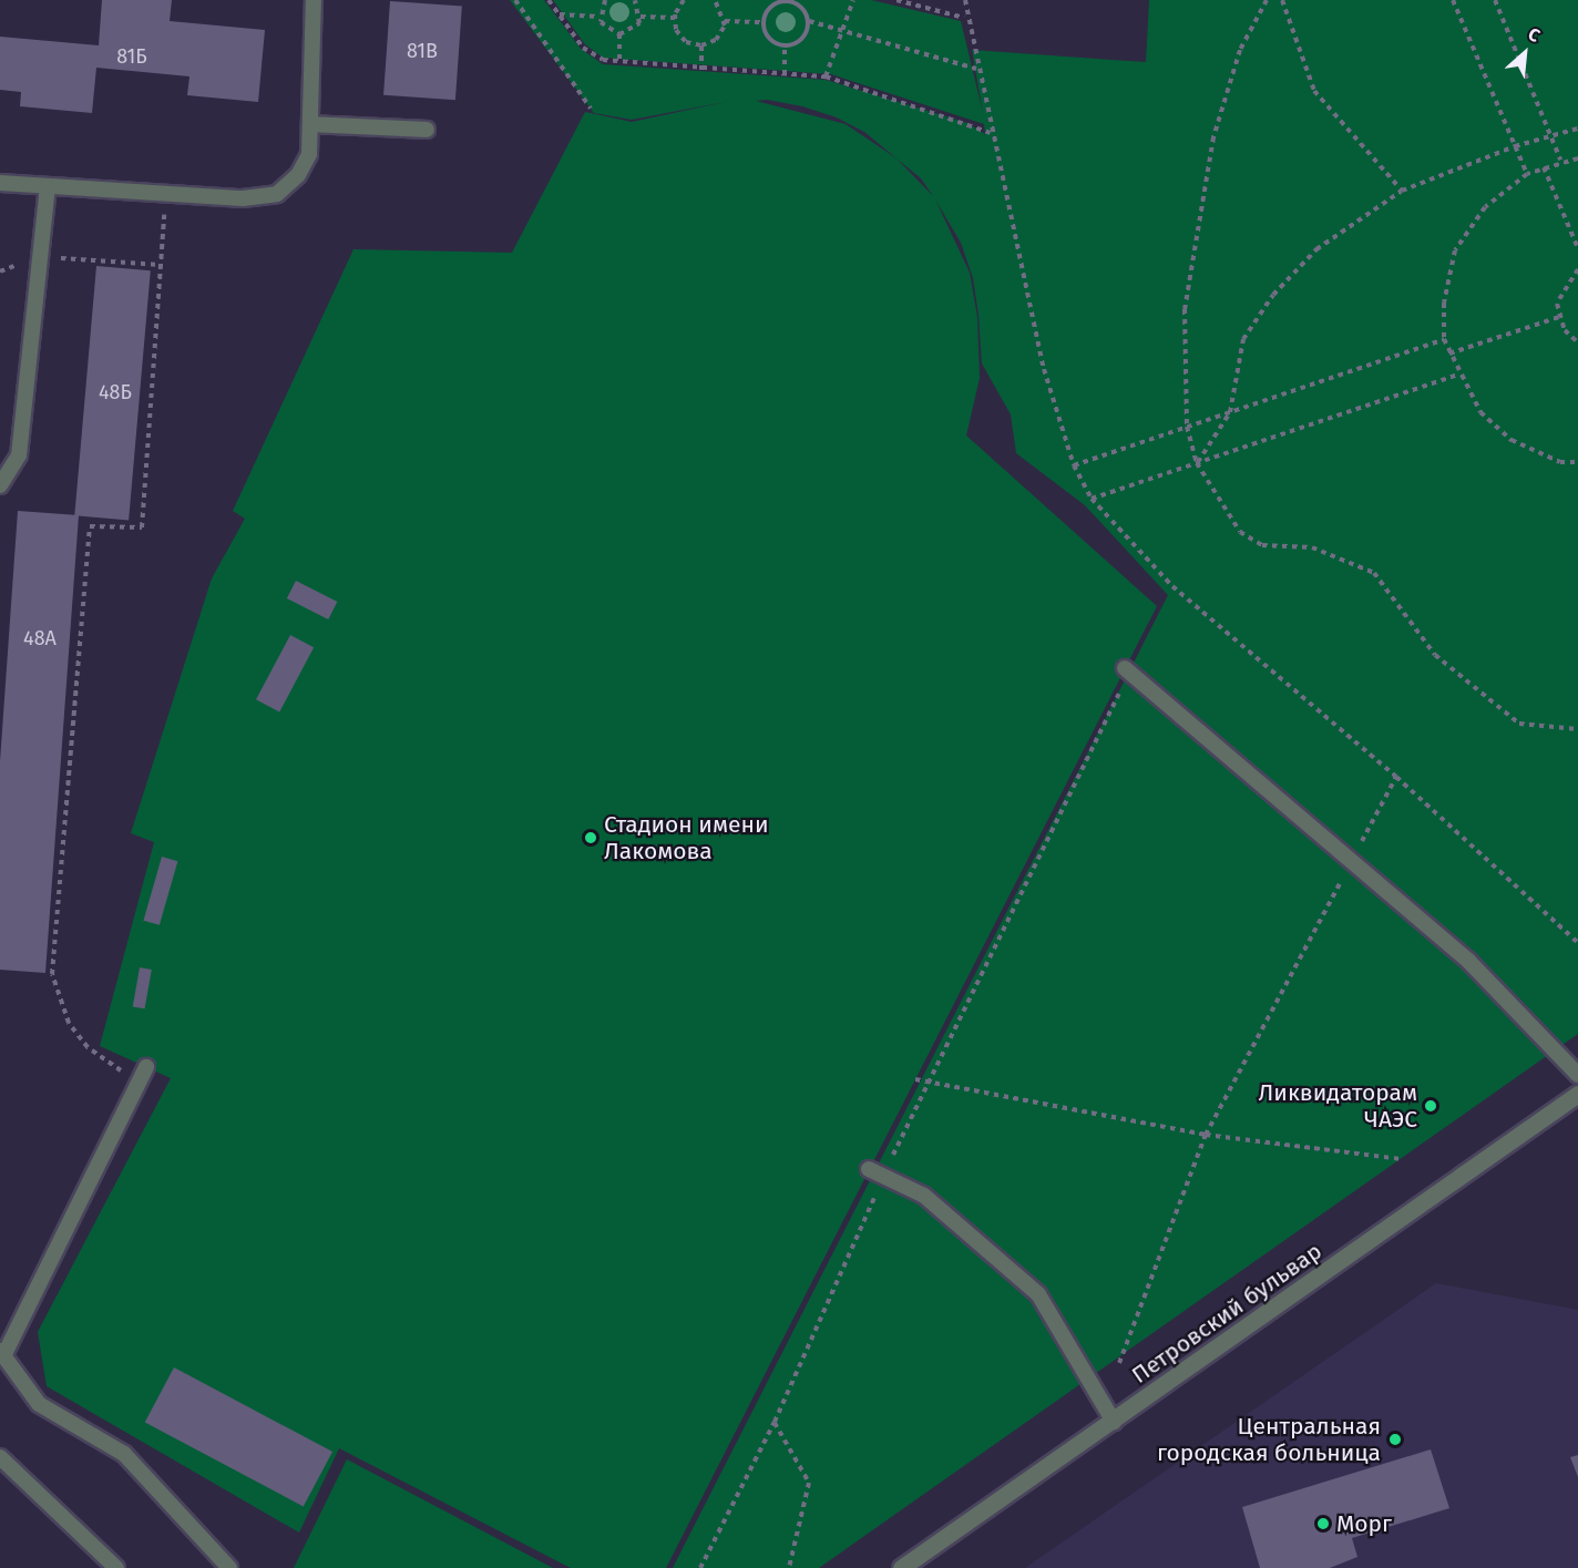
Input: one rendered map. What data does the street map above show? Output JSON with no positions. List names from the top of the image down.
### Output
{
  "streets": {
    "street": ["Петровский бульвар"]
  },
  "places": [
    "Стадион имени Лакомова",
    "Ликвидаторам ЧАЭС",
    "Центральная городская больница",
    "Морг"
  ],
  "house_numbers": [
    "81В",
    "81Б",
    "48Б",
    "48А"
  ],
  "north": "top right"
}
